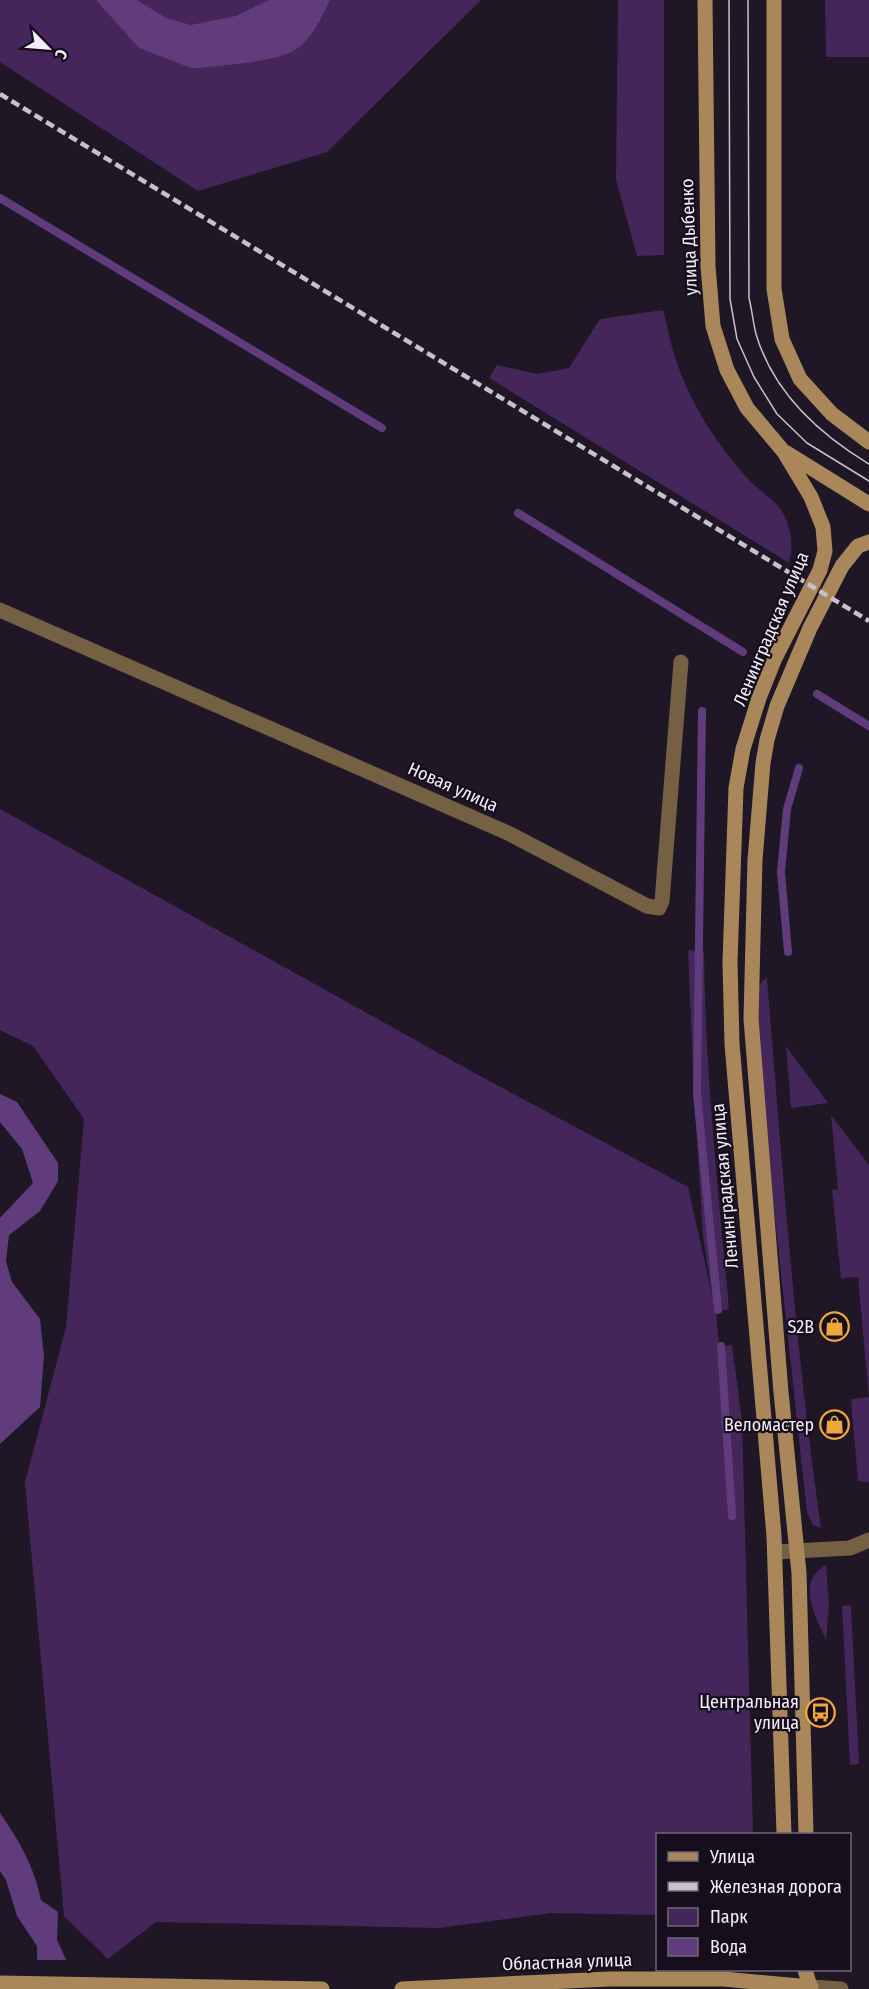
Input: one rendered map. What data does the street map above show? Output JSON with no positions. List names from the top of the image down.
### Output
{
  "streets": {
    "street": [
      "улица Дыбенко",
      "Ленинградская улица",
      "Новая улица",
      "Областная улица"
    ]
  },
  "crossings": [
    ["улица Дыбенко", "Ленинградская улица"]
  ],
  "places": {
    "shop": ["S2B", "Веломастер"],
    "bus stop": ["Центральная улица"]
  },
  "legend": [
    "Улица",
    "Железная дорога",
    "Парк",
    "Вода"
  ],
  "north": "bottom right"
}
